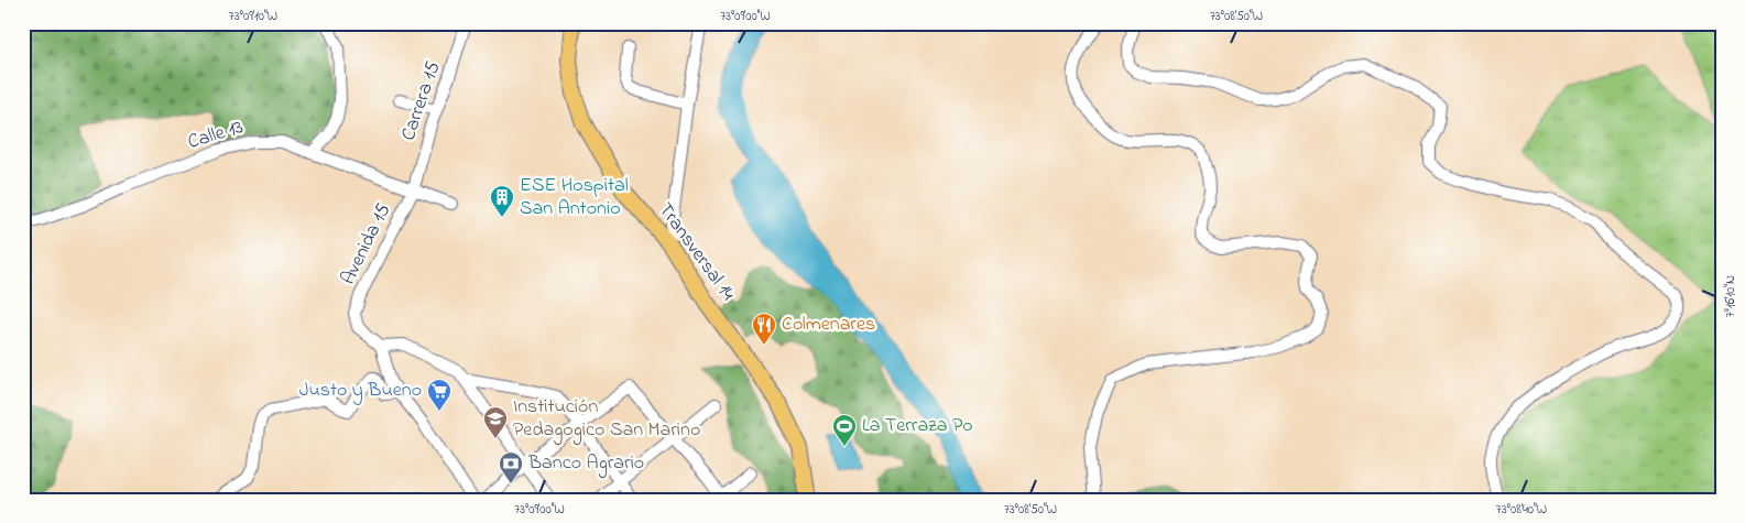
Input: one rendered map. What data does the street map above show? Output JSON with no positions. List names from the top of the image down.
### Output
{
  "streets": {
    "highway": ["Transversal 14"],
    "street": ["Carrera 15", "Calle 13", "Avenida 15"]
  },
  "crossings": [
    ["Carrera 15", "Calle 13"],
    ["Carrera 15", "Avenida 15"],
    ["Calle 13", "Avenida 15"]
  ],
  "places": {
    "building": ["ESE Hospital San Antonio"],
    "restaurant": ["Colmenares"],
    "supermarket": ["Justo y Bueno"],
    "school or university": ["Institución Pedagogico San Marino"],
    "sports": ["La Terraza Po"],
    "bank": ["Banco Agrario"]
  },
  "coordinates": [
    "73°09'10\"W",
    "73°09'00\"W",
    "73°08'50\"W",
    "7°16'10\"N",
    "73°08'40\"W"
  ]
}
